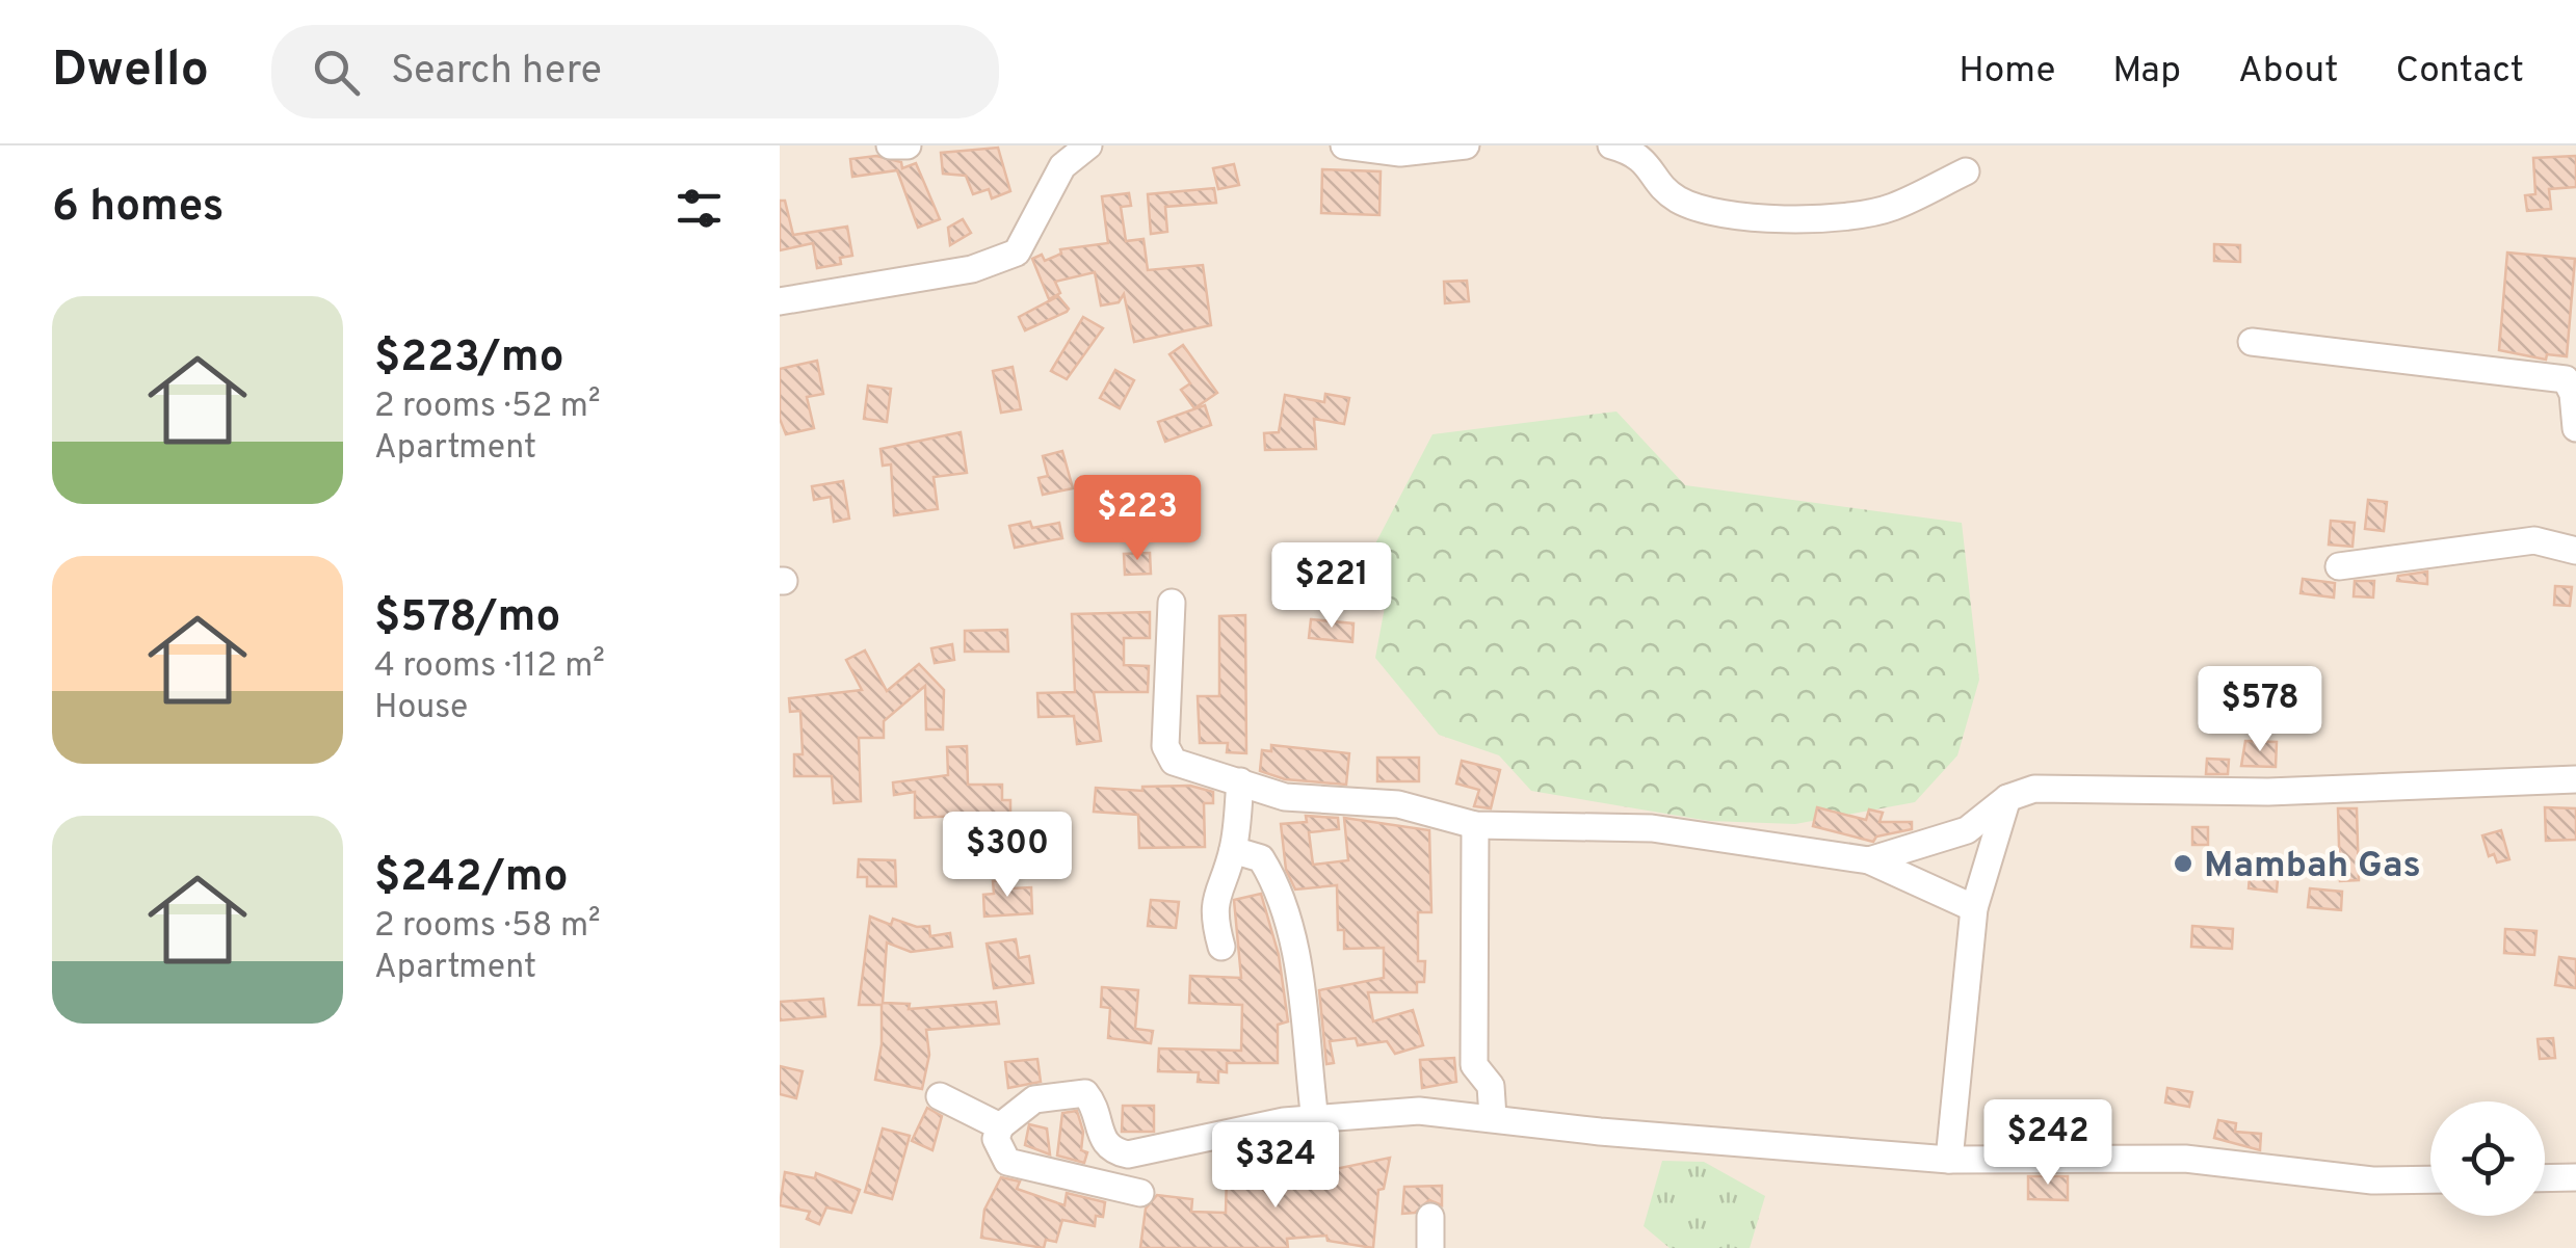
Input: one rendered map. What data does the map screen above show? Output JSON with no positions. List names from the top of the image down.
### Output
{
  "places": ["Mambah Gas"],
  "page": {
    "header": "Dwello",
    "search": "Search here",
    "nav": [
      "Home",
      "Map",
      "About",
      "Contact"
    ],
    "heading": "6 homes",
    "list": [
      {
        "name": "$223/mo",
        "note": "2 rooms · 52 m² · Apartment"
      },
      {
        "name": "$578/mo",
        "note": "4 rooms · 112 m² · House"
      },
      {
        "name": "$242/mo",
        "note": "2 rooms · 58 m² · Apartment"
      }
    ],
    "price": [
      "$223",
      "$221",
      "$578",
      "$300",
      "$242",
      "$324"
    ]
  }
}
